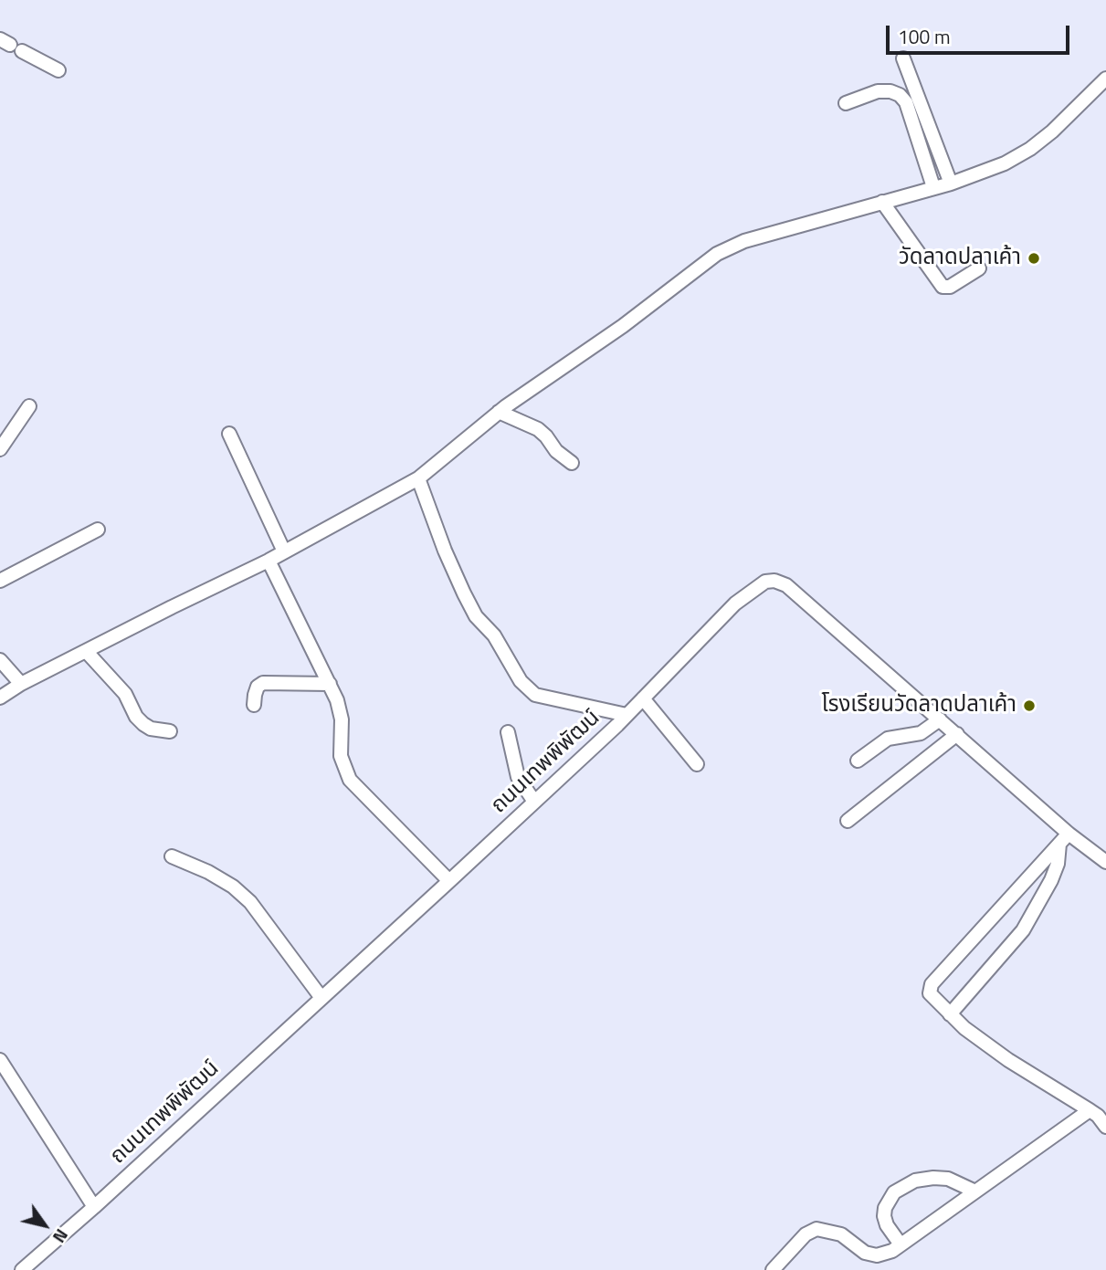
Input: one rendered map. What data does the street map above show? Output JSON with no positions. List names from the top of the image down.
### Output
{
  "streets": {
    "street": ["ถนนเทพพิพัฒน์"]
  },
  "places": ["วัดลาดปลาเค้า", "โรงเรียนวัดลาดปลาเค้า"],
  "scale_bar": "100 m",
  "north": "bottom right"
}
